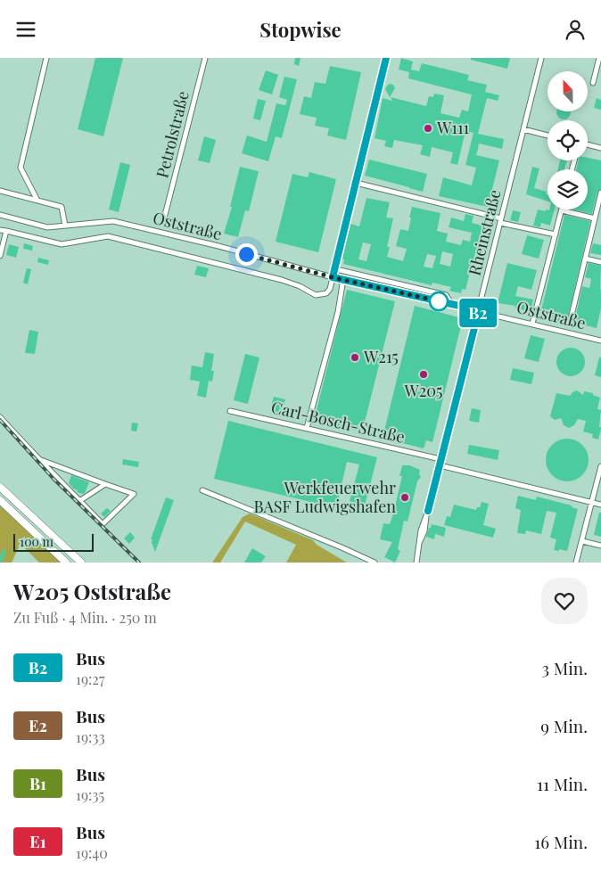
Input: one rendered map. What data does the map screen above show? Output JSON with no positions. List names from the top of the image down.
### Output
{
  "streets": {
    "street": [
      "Petrolstraße",
      "Oststraße",
      "Rheinstraße",
      "Carl-Bosch-Straße"
    ]
  },
  "crossings": [
    ["Oststraße", "Rheinstraße"],
    ["Rheinstraße", "Carl-Bosch-Straße"]
  ],
  "places": [
    "W111",
    "W215",
    "W205",
    "Werkfeuerwehr BASF Ludwigshafen"
  ],
  "lines": ["bus line B2"],
  "scale_bar": "100 m",
  "north": "top",
  "page": {
    "header": "Stopwise",
    "on_map": "B2",
    "scale": "100 m",
    "heading": ["W205 Oststraße", "Zu Fuß · 4 Min. · 250 m"],
    "list": [
      {
        "mark": "B2",
        "name": "Bus",
        "note": "19:27",
        "value": "3 Min."
      },
      {
        "mark": "E2",
        "name": "Bus",
        "note": "19:33",
        "value": "9 Min."
      },
      {
        "mark": "B1",
        "name": "Bus",
        "note": "19:35",
        "value": "11 Min."
      },
      {
        "mark": "E1",
        "name": "Bus",
        "note": "19:40",
        "value": "16 Min."
      }
    ]
  }
}
